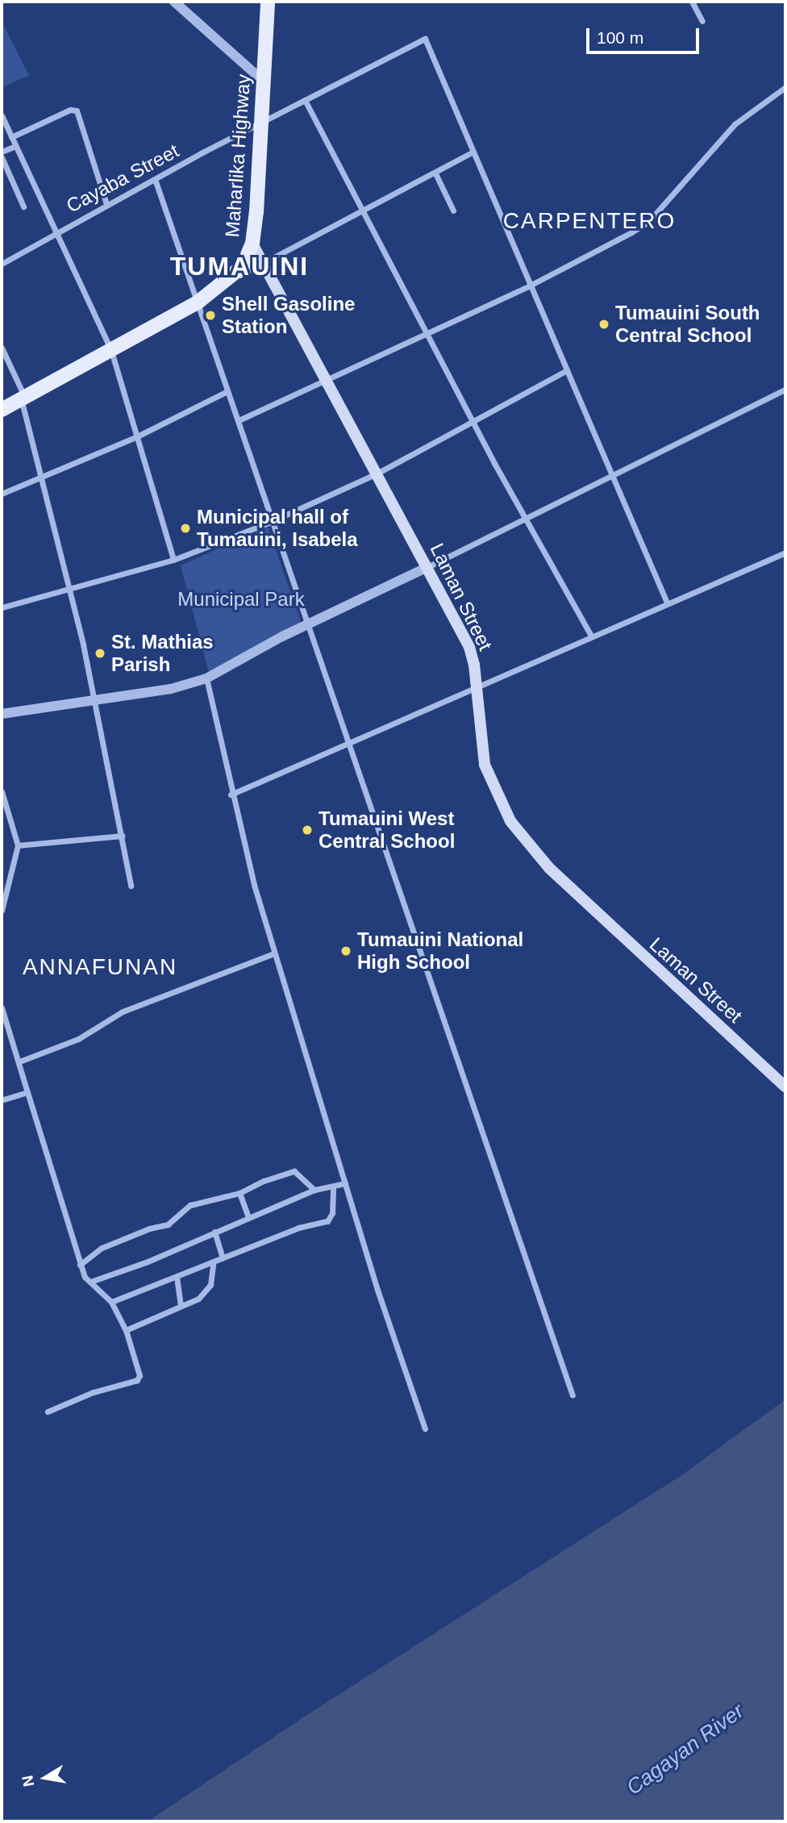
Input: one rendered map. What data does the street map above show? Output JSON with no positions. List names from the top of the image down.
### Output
{
  "streets": {
    "main road": ["Maharlika Highway", "Laman Street"],
    "street": ["Cayaba Street"]
  },
  "crossings": [
    ["Maharlika Highway", "Cayaba Street"],
    ["Maharlika Highway", "Laman Street"]
  ],
  "districts": ["CARPENTERO", "TUMAUINI", "ANNAFUNAN"],
  "water": ["Cagayan River"],
  "parks": ["Municipal Park"],
  "places": [
    "Shell Gasoline Station",
    "Tumauini South Central School",
    "Municipal hall of Tumauini, Isabela",
    "St. Mathias Parish",
    "Tumauini West Central School",
    "Tumauini National High School"
  ],
  "scale_bar": "100 m",
  "north": "left"
}
